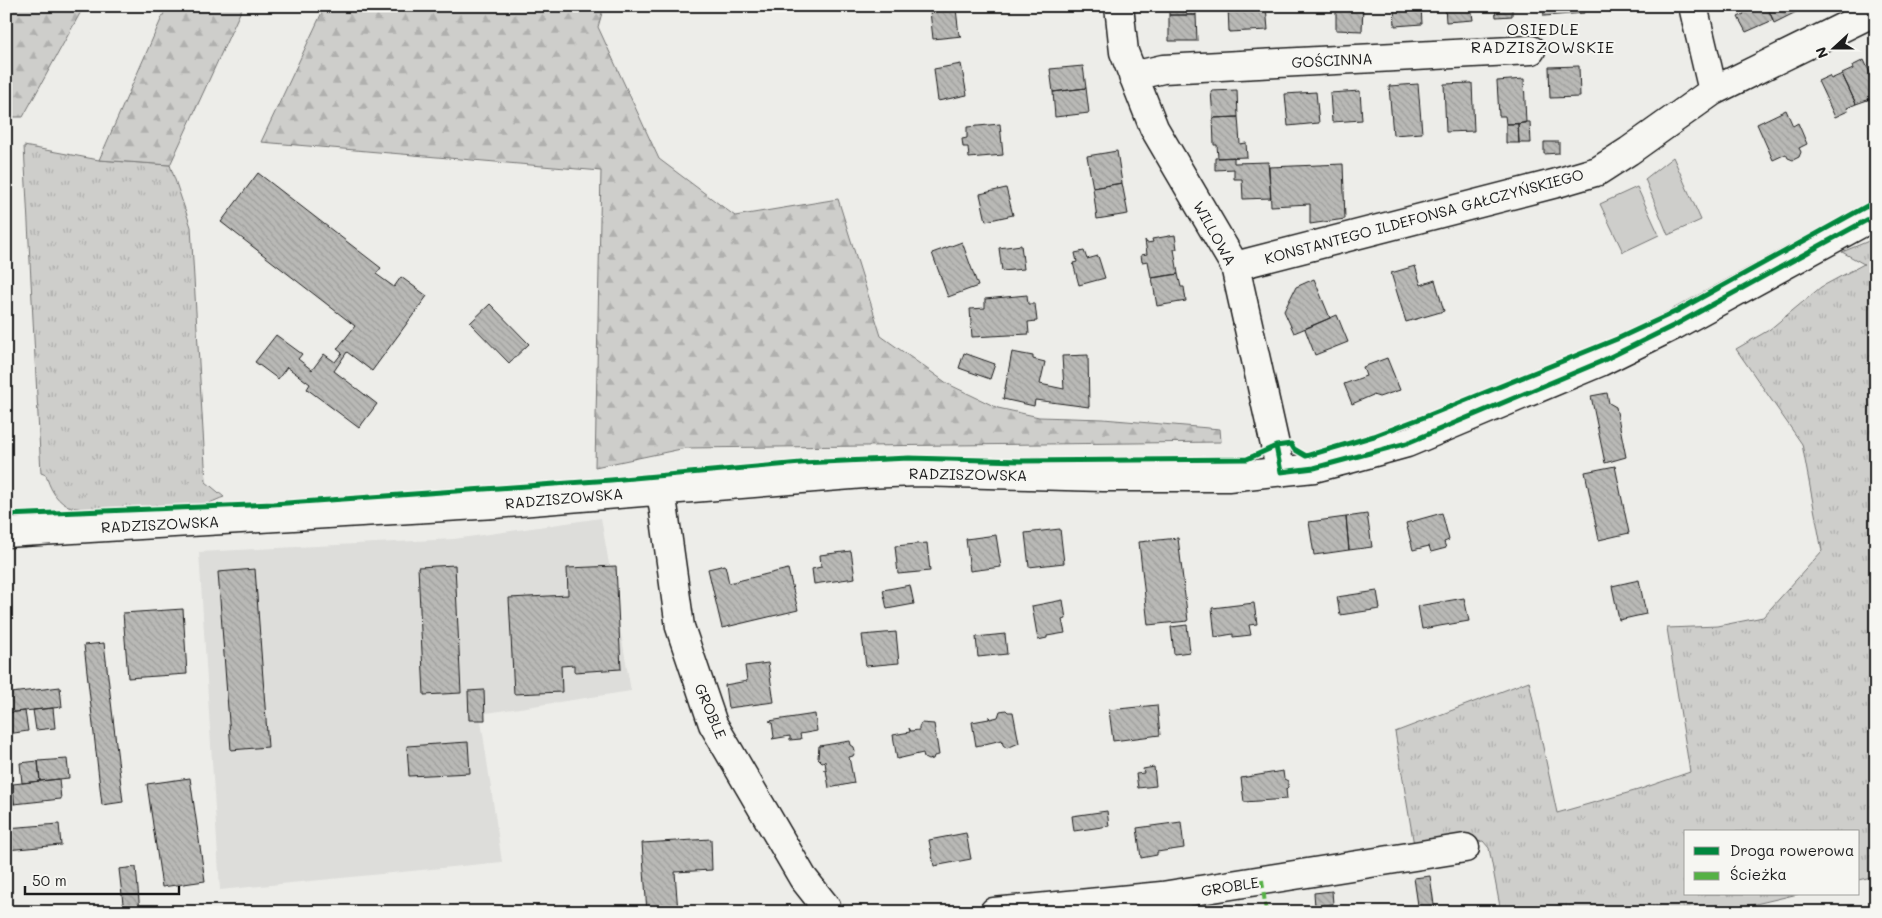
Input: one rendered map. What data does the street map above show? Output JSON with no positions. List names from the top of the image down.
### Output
{
  "streets": {
    "street": [
      "GOŚCINNA",
      "KONSTANTEGO ILDEFONSA GAŁCZYŃSKIEGO",
      "WILLOWA",
      "RADZISZOWSKA",
      "GROBLE"
    ]
  },
  "crossings": [
    ["GOŚCINNA", "WILLOWA"],
    ["KONSTANTEGO ILDEFONSA GAŁCZYŃSKIEGO", "WILLOWA"],
    ["WILLOWA", "RADZISZOWSKA"],
    ["RADZISZOWSKA", "GROBLE"]
  ],
  "districts": ["OSIEDLE RADZISZOWSKIE"],
  "legend": ["Droga rowerowa", "Ścieżka"],
  "scale_bar": "50 m",
  "north": "left"
}
